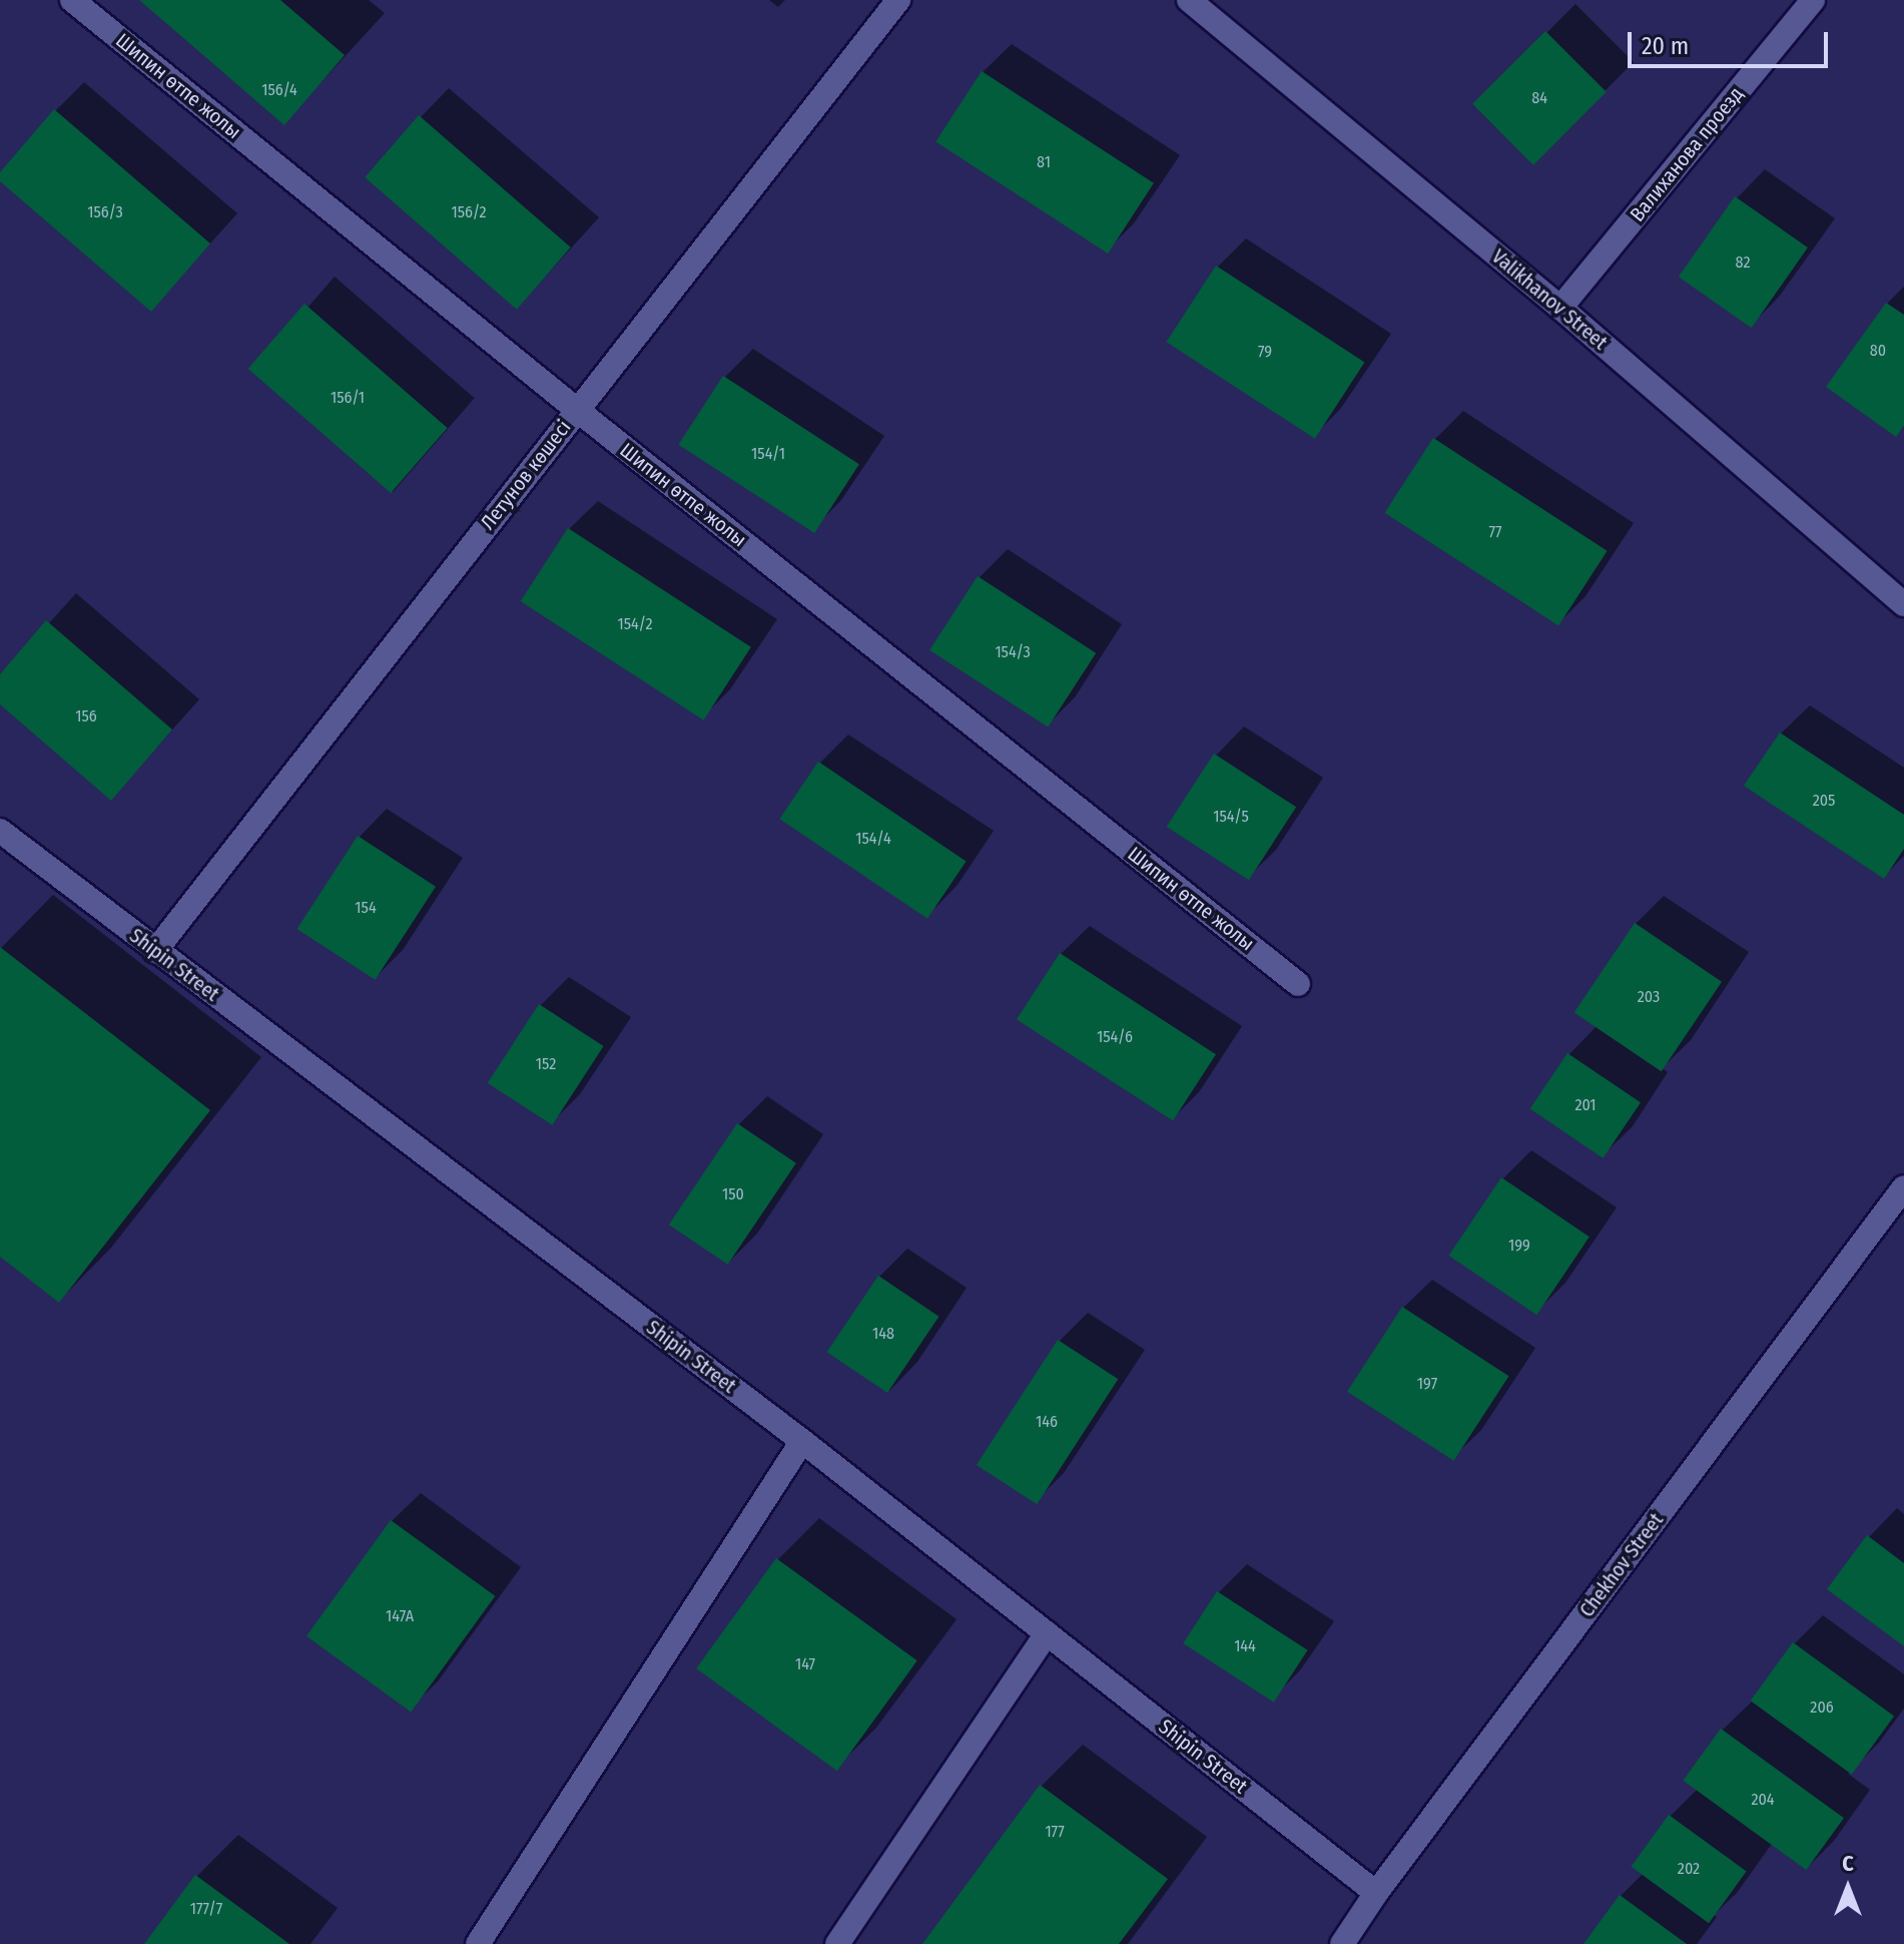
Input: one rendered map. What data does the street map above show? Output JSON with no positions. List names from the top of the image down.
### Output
{
  "streets": {
    "street": [
      "Шипин өтпе жолы",
      "Валиханова проезд",
      "Valikhanov Street",
      "Летунов көшесі",
      "Shipin Street",
      "Chekhov Street"
    ]
  },
  "crossings": [
    ["Шипин өтпе жолы", "Летунов көшесі"],
    ["Валиханова проезд", "Valikhanov Street"],
    ["Летунов көшесі", "Shipin Street"],
    ["Shipin Street", "Chekhov Street"]
  ],
  "house_numbers": [
    "156/4",
    "84",
    "81",
    "156/3",
    "156/2",
    "82",
    "80",
    "79",
    "156/1",
    "154/1",
    "77",
    "154/2",
    "154/3",
    "156",
    "205",
    "154/5",
    "154/4",
    "154",
    "203",
    "154/6",
    "152",
    "201",
    "150",
    "199",
    "148",
    "197",
    "146",
    "147А",
    "144",
    "147",
    "206",
    "204",
    "177",
    "202",
    "177/7"
  ],
  "scale_bar": "20 m",
  "north": "top"
}
